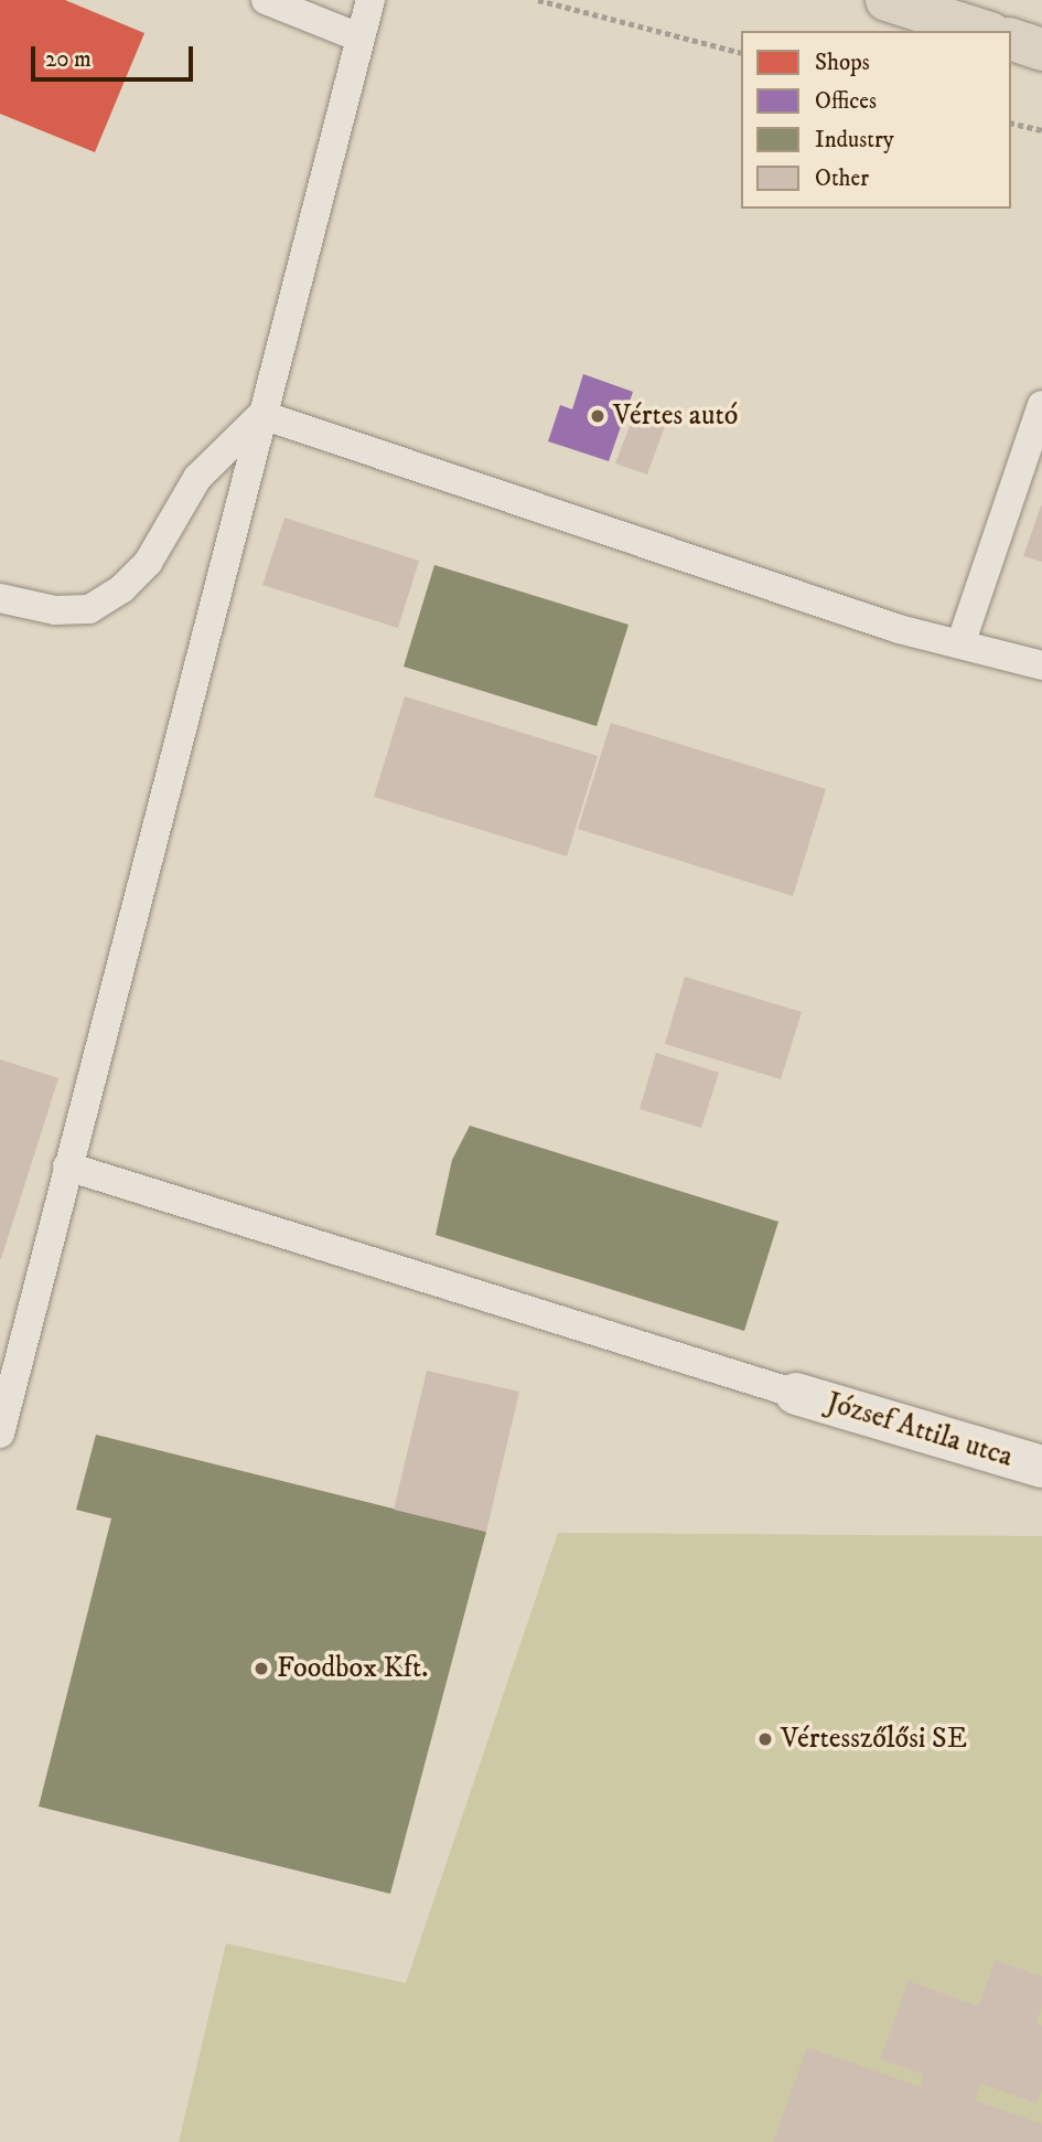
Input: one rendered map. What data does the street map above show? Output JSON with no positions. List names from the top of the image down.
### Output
{
  "streets": {
    "street": ["József Attila utca"]
  },
  "places": ["Vértes autó", "Foodbox Kft.", "Vértesszőlősi SE"],
  "legend": [
    "Shops",
    "Offices",
    "Industry",
    "Other"
  ],
  "scale_bar": "20 m"
}
